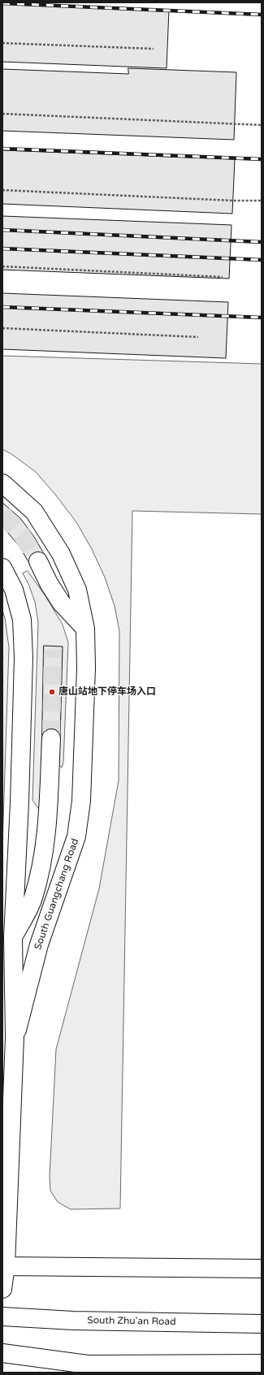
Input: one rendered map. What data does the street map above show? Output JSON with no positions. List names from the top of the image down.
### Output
{
  "streets": {
    "main road": ["South Guangchang Road", "South Zhu'an Road"]
  },
  "places": ["唐山站地下停车场入口"]
}
